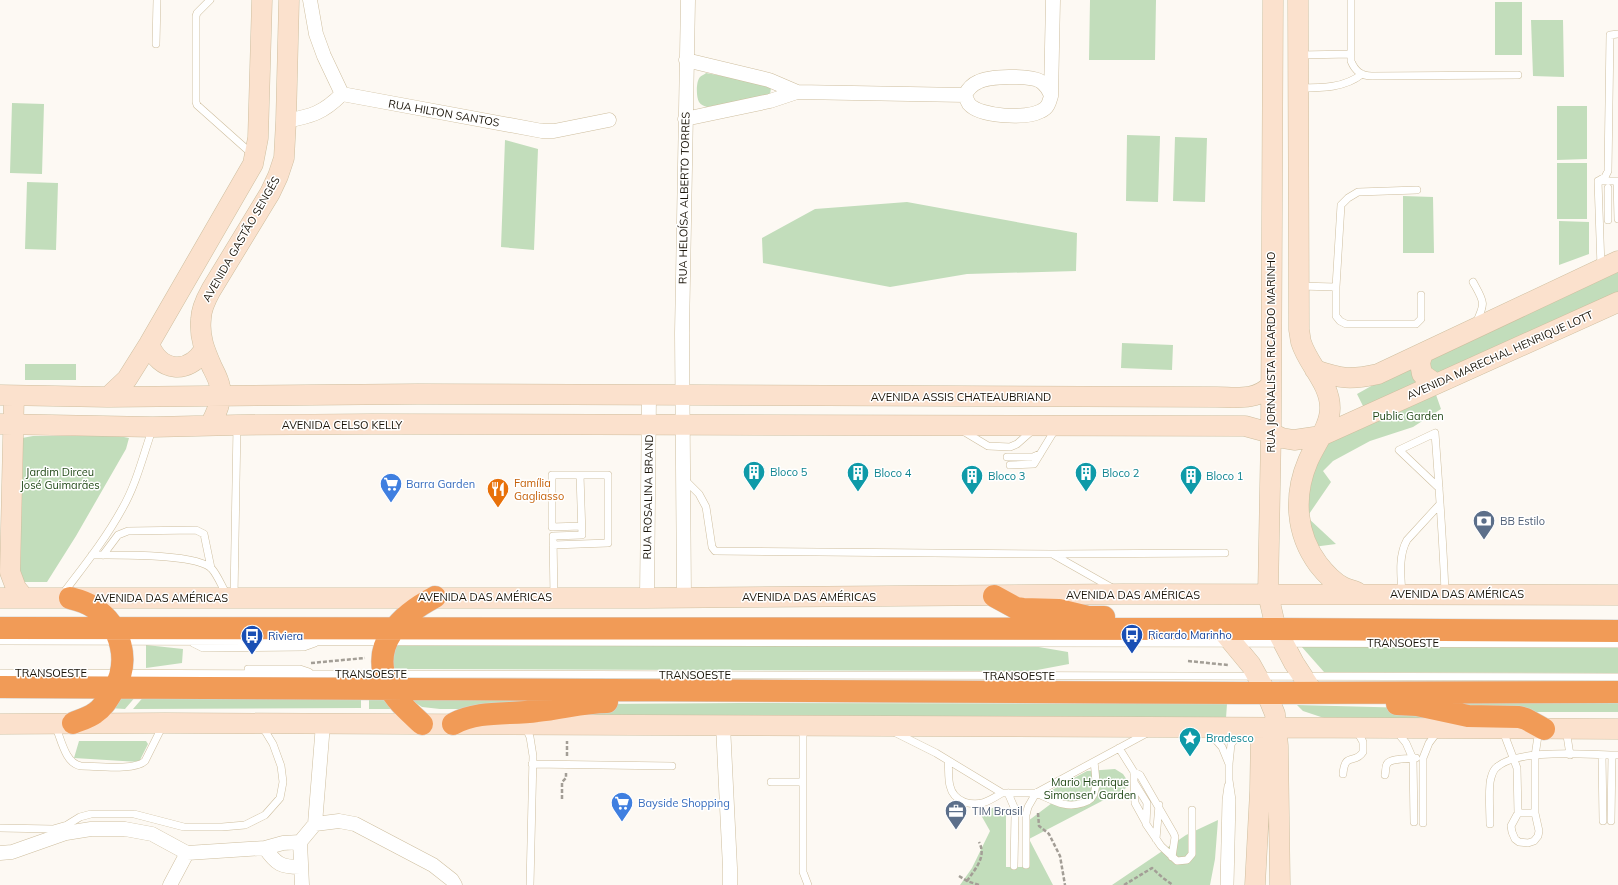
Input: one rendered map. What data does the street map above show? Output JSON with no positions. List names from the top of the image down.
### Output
{
  "streets": {
    "street": [
      "RUA HILTON SANTOS",
      "RUA HELOÍSA ALBERTO TORRES",
      "AVENIDA GASTÃO SENGÉS",
      "RUA JORNALISTA RICARDO MARINHO",
      "AVENIDA MARECHAL HENRIQUE LOTT",
      "AVENIDA ASSIS CHATEAUBRIAND",
      "AVENIDA CELSO KELLY",
      "RUA ROSALINA BRAND",
      "AVENIDA DAS AMÉRICAS"
    ],
    "lane": ["TRANSOESTE"]
  },
  "crossings": [
    ["RUA HELOÍSA ALBERTO TORRES", "AVENIDA ASSIS CHATEAUBRIAND"],
    ["AVENIDA GASTÃO SENGÉS", "AVENIDA CELSO KELLY"],
    ["RUA JORNALISTA RICARDO MARINHO", "AVENIDA MARECHAL HENRIQUE LOTT"],
    ["RUA JORNALISTA RICARDO MARINHO", "AVENIDA ASSIS CHATEAUBRIAND"],
    ["RUA JORNALISTA RICARDO MARINHO", "AVENIDA DAS AMÉRICAS"],
    ["RUA JORNALISTA RICARDO MARINHO", "TRANSOESTE"],
    ["AVENIDA ASSIS CHATEAUBRIAND", "RUA ROSALINA BRAND"],
    ["AVENIDA CELSO KELLY", "RUA ROSALINA BRAND"],
    ["RUA ROSALINA BRAND", "AVENIDA DAS AMÉRICAS"]
  ],
  "parks": ["Public Garden", "Jardim Dirceu José Guimarães", "Mario Henrique Simonsen' Garden"],
  "places": {
    "building": [
      "Bloco 5",
      "Bloco 4",
      "Bloco 2",
      "Bloco 3",
      "Bloco 1"
    ],
    "supermarket": ["Barra Garden", "Bayside Shopping"],
    "restaurant": ["Família Gagliasso"],
    "bank": ["BB Estilo"],
    "bus stop": ["Ricardo Marinho", "Riviera"],
    "place": ["Bradesco"],
    "office": ["TIM Brasil"]
  }
}
